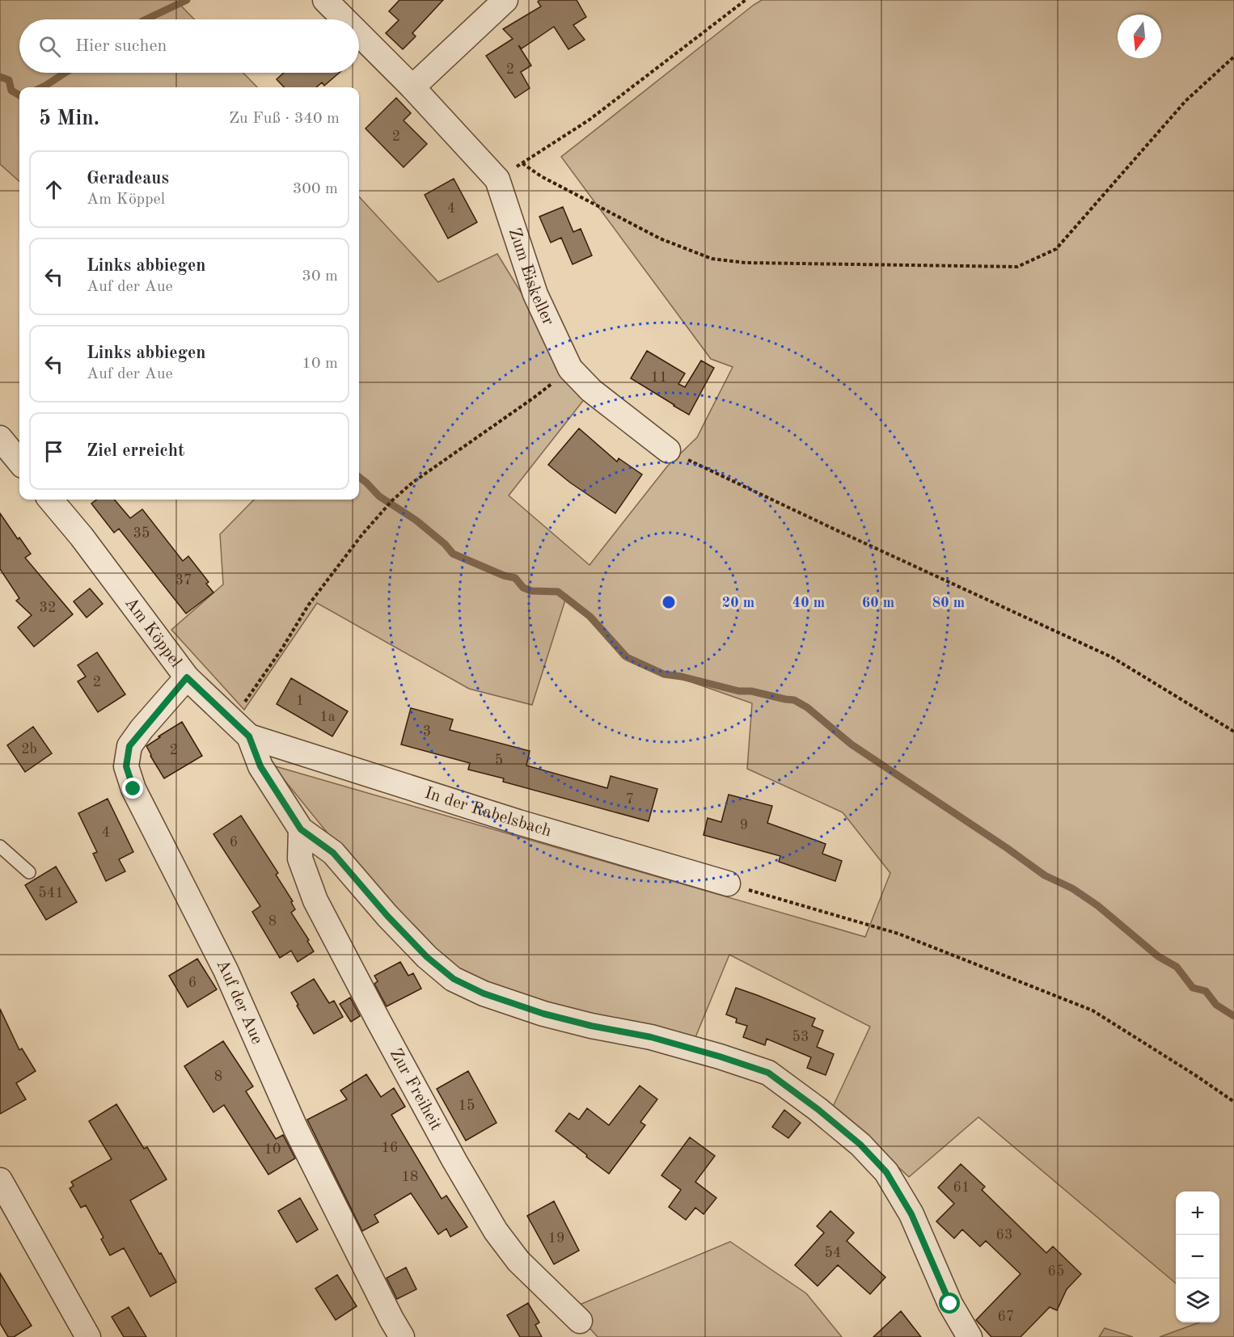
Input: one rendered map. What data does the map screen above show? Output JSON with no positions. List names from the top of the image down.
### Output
{
  "streets": {
    "street": [
      "Zum Eiskeller",
      "Am Köppel",
      "In der Rabelsbach",
      "Auf der Aue",
      "Zur Freiheit"
    ]
  },
  "crossings": [
    ["Am Köppel", "In der Rabelsbach"],
    ["Am Köppel", "Auf der Aue"],
    ["Am Köppel", "Zur Freiheit"]
  ],
  "house_numbers": [
    "2",
    "2",
    "4",
    "11",
    "35",
    "37",
    "32",
    "2",
    "1",
    "1a",
    "3",
    "2b",
    "2",
    "5",
    "7",
    "9",
    "4",
    "6",
    "541",
    "8",
    "6",
    "53",
    "8",
    "15",
    "16",
    "10",
    "18",
    "61",
    "63",
    "19",
    "54",
    "65",
    "67"
  ],
  "north": "bottom",
  "page": {
    "search": "Hier suchen",
    "heading": ["5 Min.", "Zu Fuß · 340 m"],
    "list": [
      ["Geradeaus", "Am Köppel", "300 m"],
      ["Links abbiegen", "Auf der Aue", "30 m"],
      ["Links abbiegen", "Auf der Aue", "10 m"],
      "Ziel erreicht"
    ],
    "map_buttons": ["+", "−"]
  },
  "rings": [
    "20 m",
    "40 m",
    "60 m",
    "80 m"
  ]
}
